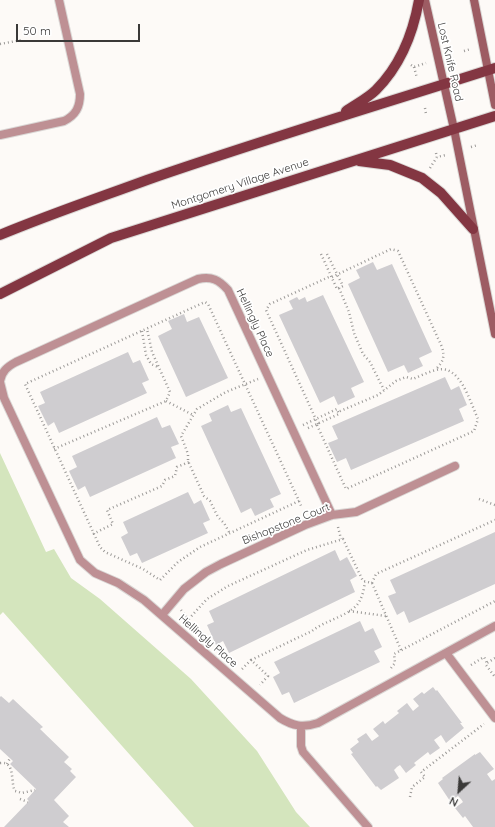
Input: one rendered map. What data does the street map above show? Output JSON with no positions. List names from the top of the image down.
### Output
{
  "streets": {
    "main road": ["Montgomery Village Avenue"],
    "street": ["Lost Knife Road", "Hellingly Place", "Bishopstone Court"]
  },
  "crossings": [
    ["Lost Knife Road", "Montgomery Village Avenue"],
    ["Hellingly Place", "Bishopstone Court"]
  ],
  "scale_bar": "50 m",
  "north": "bottom left"
}
